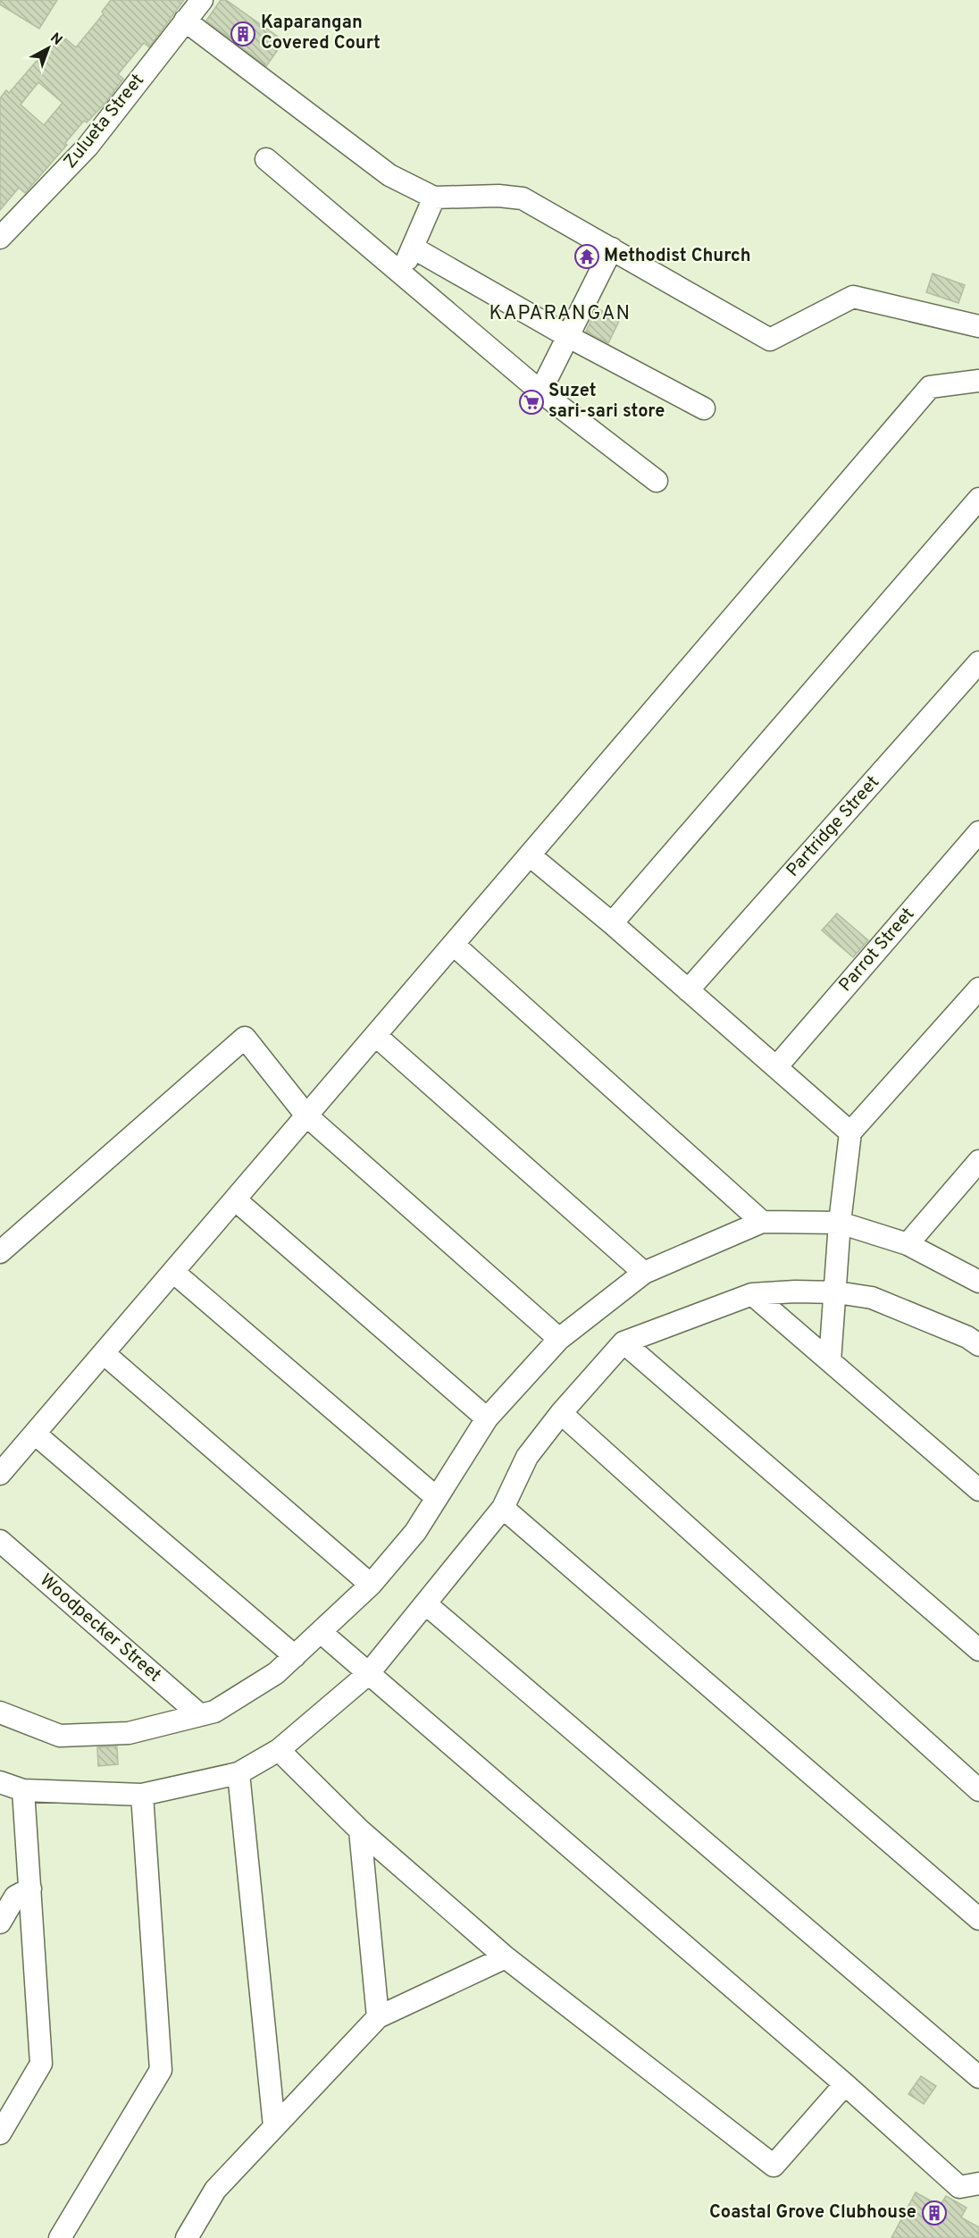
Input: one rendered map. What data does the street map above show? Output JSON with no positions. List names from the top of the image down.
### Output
{
  "streets": {
    "street": [
      "Zulueta Street",
      "Partridge Street",
      "Parrot Street",
      "Woodpecker Street"
    ]
  },
  "districts": ["KAPARANGAN"],
  "places": {
    "building": ["Kaparangan Covered Court", "Coastal Grove Clubhouse"],
    "temple": ["Methodist Church"],
    "supermarket": ["Suzet sari-sari store"]
  },
  "north": "top right"
}
